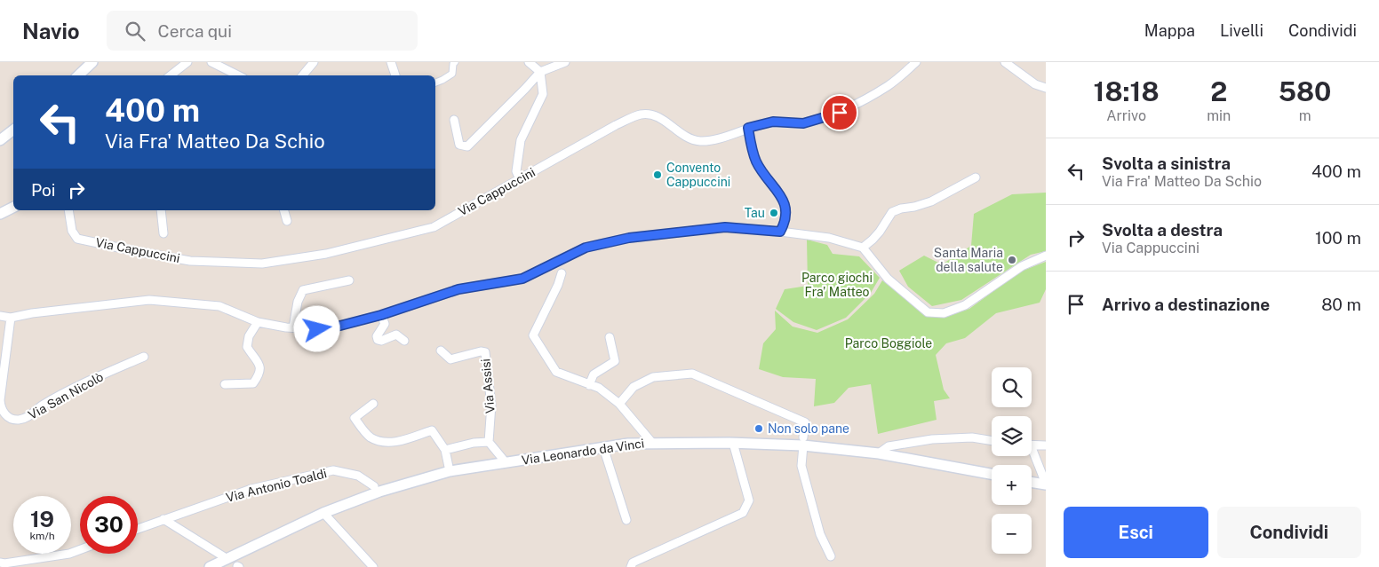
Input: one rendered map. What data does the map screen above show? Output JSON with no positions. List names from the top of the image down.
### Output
{
  "streets": {
    "street": [
      "Via Cappuccini",
      "Via Assisi",
      "Via San Nicolò",
      "Via Leonardo da Vinci",
      "Via Antonio Toaldi"
    ]
  },
  "parks": ["Parco giochi Fra' Matteo", "Parco Boggiole"],
  "places": [
    "Convento Cappuccini",
    "Tau",
    "Santa Maria della salute",
    "Non solo pane"
  ],
  "page": {
    "header": "Navio",
    "search": "Cerca qui",
    "nav": ["Mappa", "Livelli", "Condividi"],
    "eta": [
      "18:18",
      "Arrivo",
      "2",
      "min",
      "580",
      "m"
    ],
    "turn": ["400 m", "Via Fra' Matteo Da Schio"],
    "list": [
      {
        "name": "Svolta a sinistra",
        "note": "Via Fra' Matteo Da Schio",
        "value": "400 m"
      },
      {
        "name": "Svolta a destra",
        "note": "Via Cappuccini",
        "value": "100 m"
      },
      {
        "name": "Arrivo a destinazione",
        "value": "80 m"
      }
    ],
    "then": "Poi",
    "map_buttons": ["+", "−"],
    "speed": "19 km/h",
    "limit": "30",
    "buttons": ["Esci", "Condividi"]
  }
}
